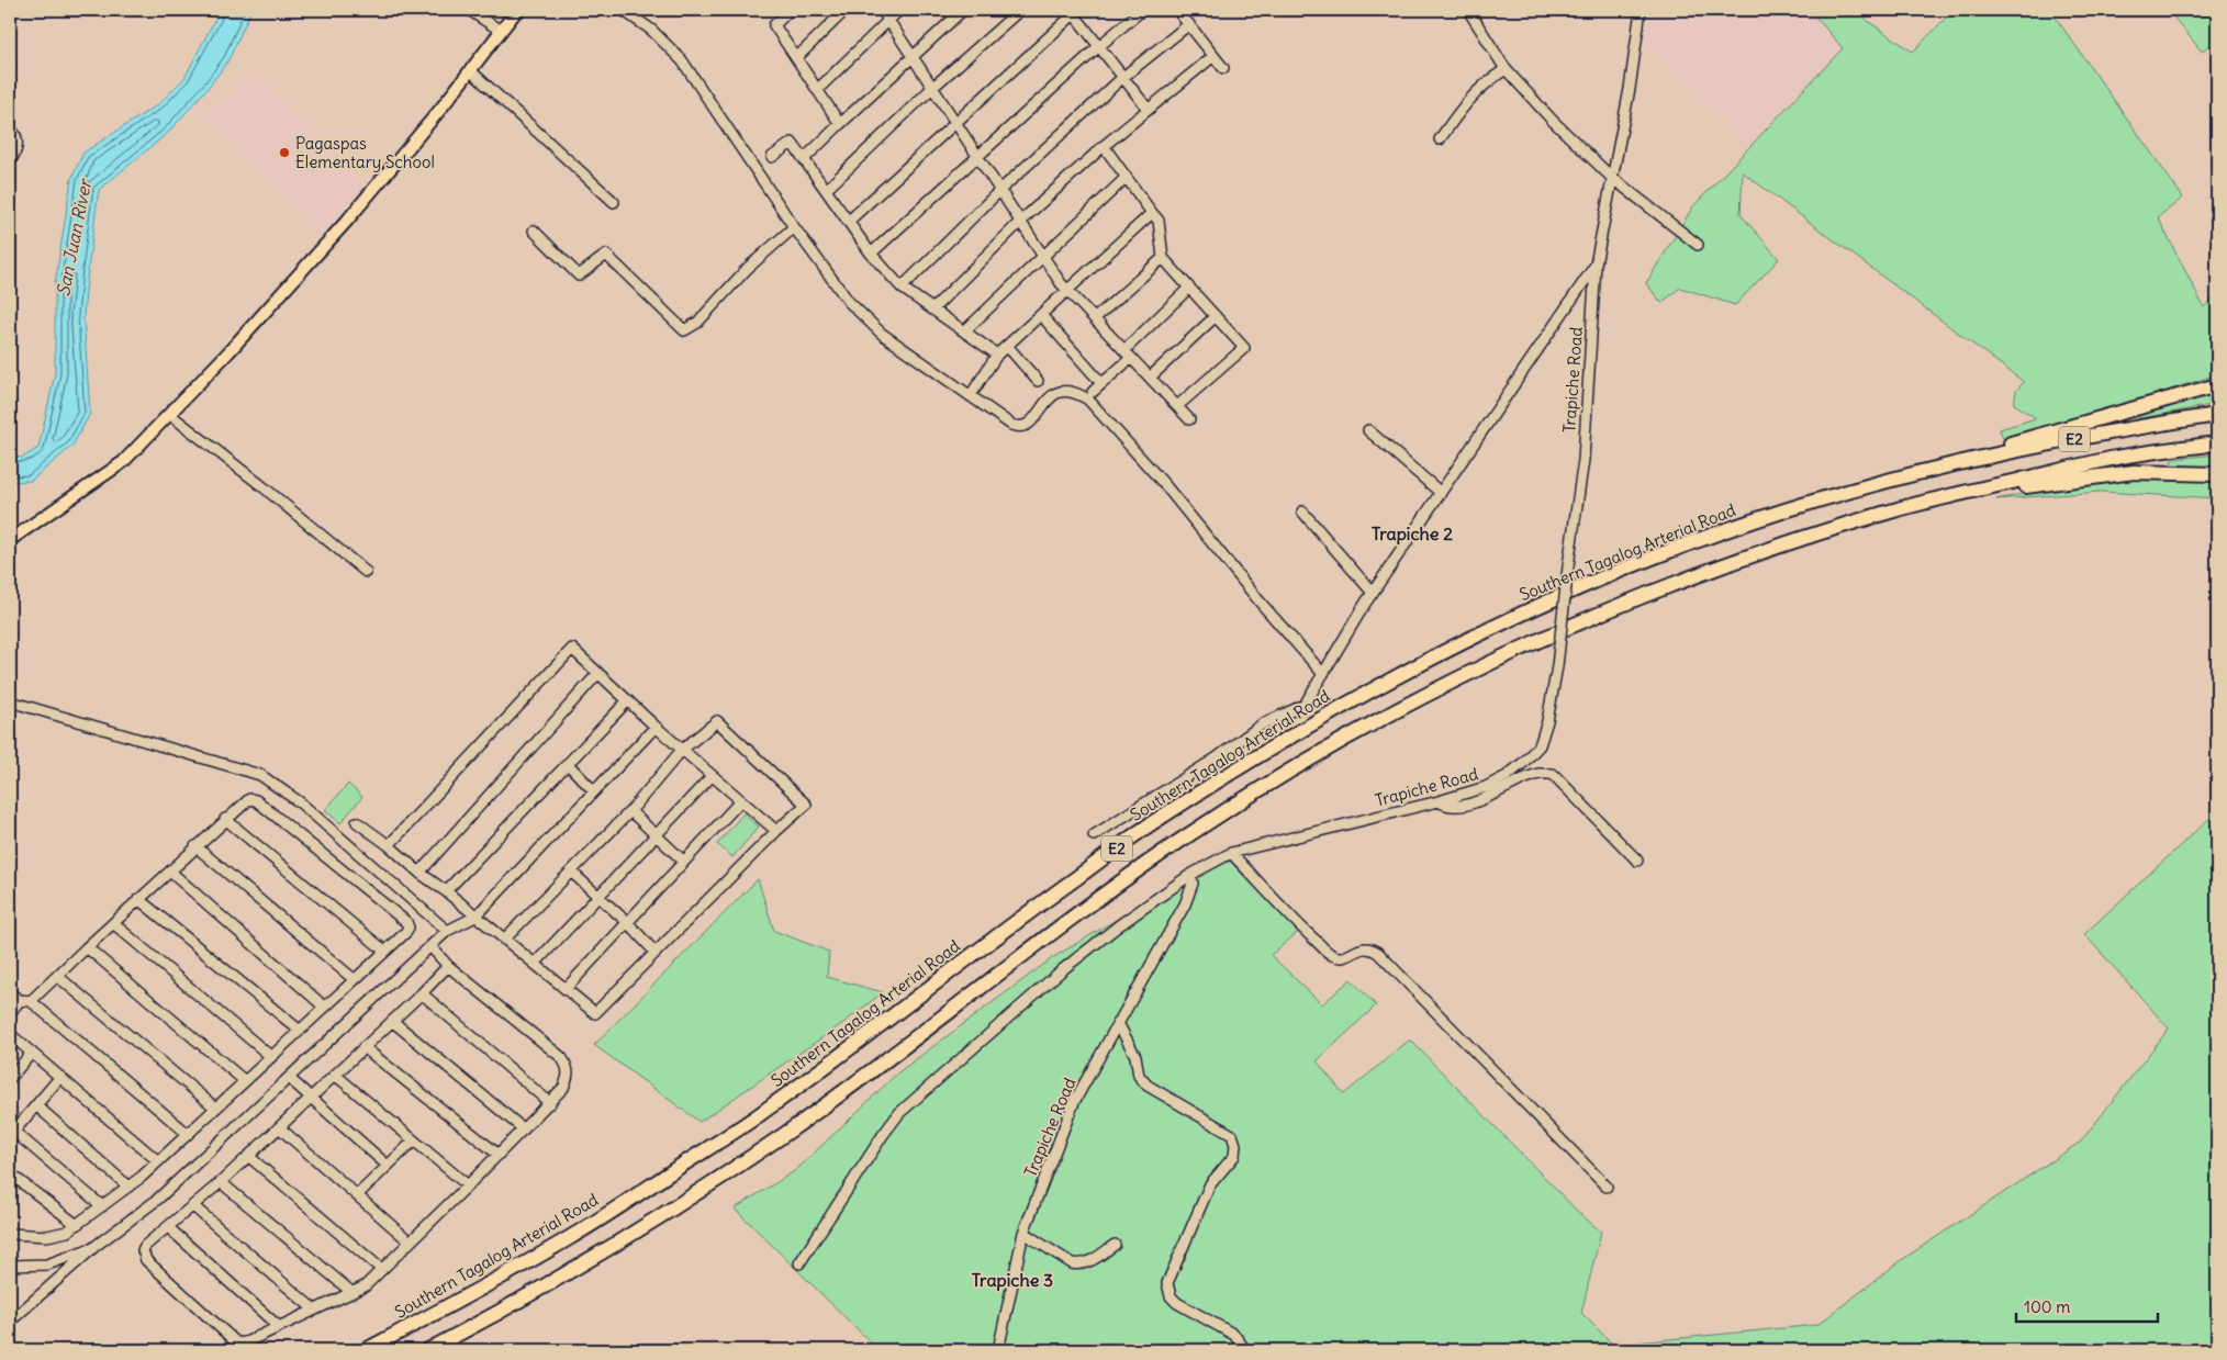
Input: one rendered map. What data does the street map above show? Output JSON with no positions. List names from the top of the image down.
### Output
{
  "streets": {
    "highway": ["E2", "Southern Tagalog Arterial Road"],
    "street": ["Trapiche Road"]
  },
  "districts": ["Trapiche 2", "Trapiche 3"],
  "water": ["San Juan River"],
  "places": ["Pagaspas Elementary School"],
  "scale_bar": "100 m"
}
